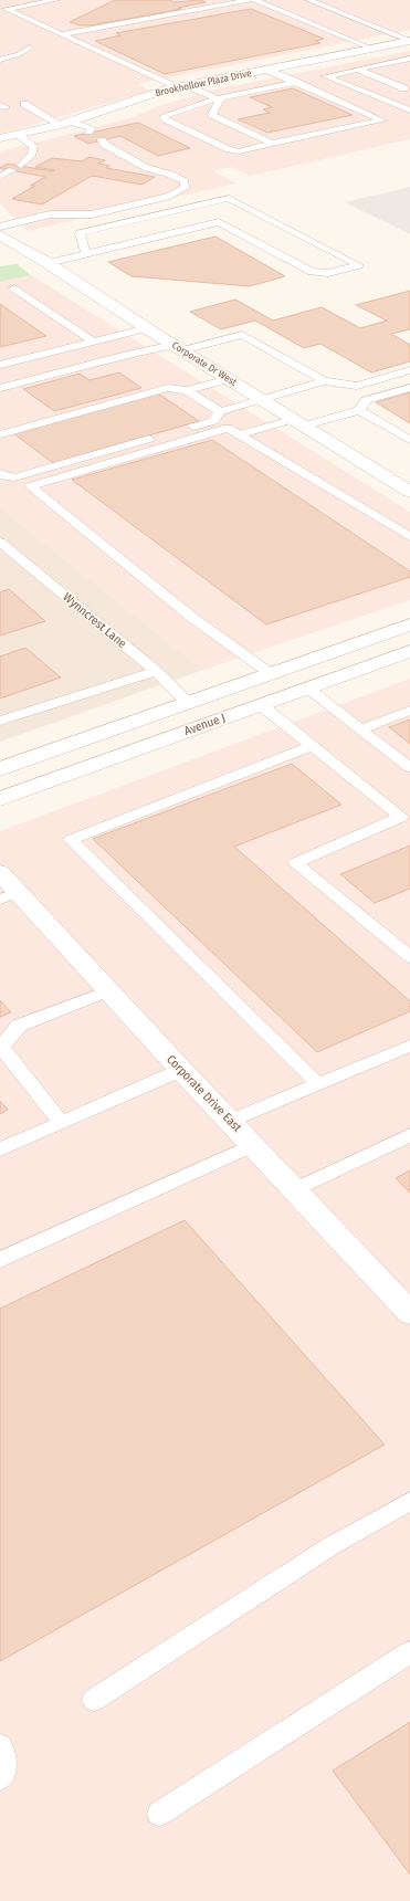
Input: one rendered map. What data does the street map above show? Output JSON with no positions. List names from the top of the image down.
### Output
{
  "streets": {
    "street": [
      "Brookhollow Plaza Drive",
      "Corporate Dr West",
      "Avenue J",
      "Corporate Drive East"
    ],
    "lane": ["Wynncrest Lane"]
  }
}
